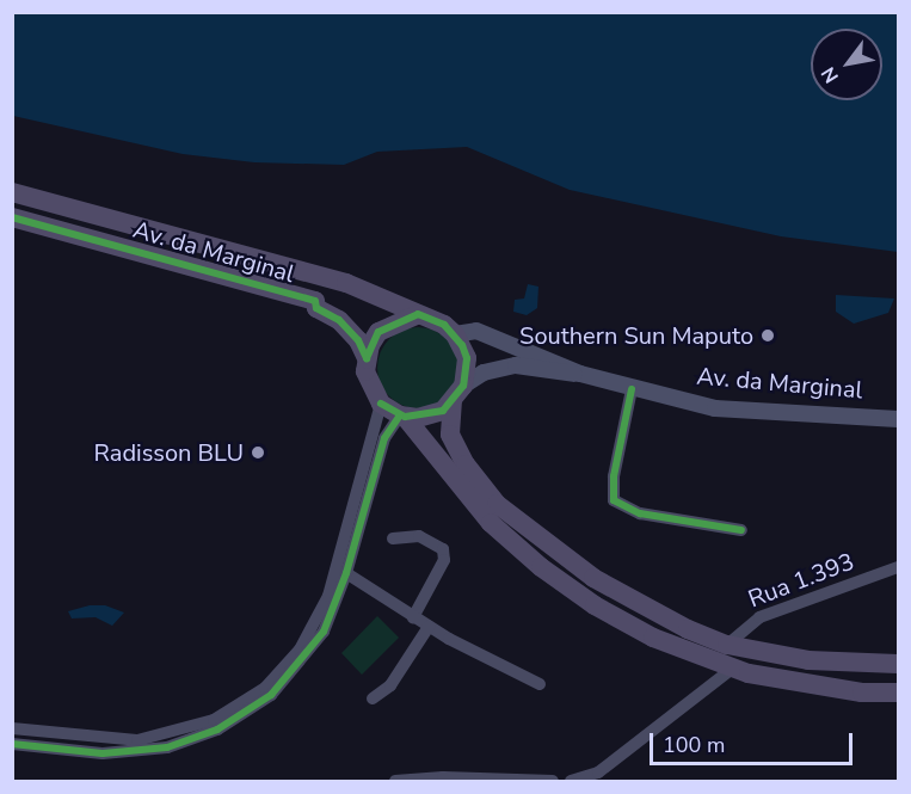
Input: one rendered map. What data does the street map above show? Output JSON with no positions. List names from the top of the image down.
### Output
{
  "streets": {
    "main road": ["Av. da Marginal"],
    "street": ["Rua 1.393"]
  },
  "places": ["Southern Sun Maputo", "Radisson BLU"],
  "scale_bar": "100 m",
  "north": "bottom left"
}
